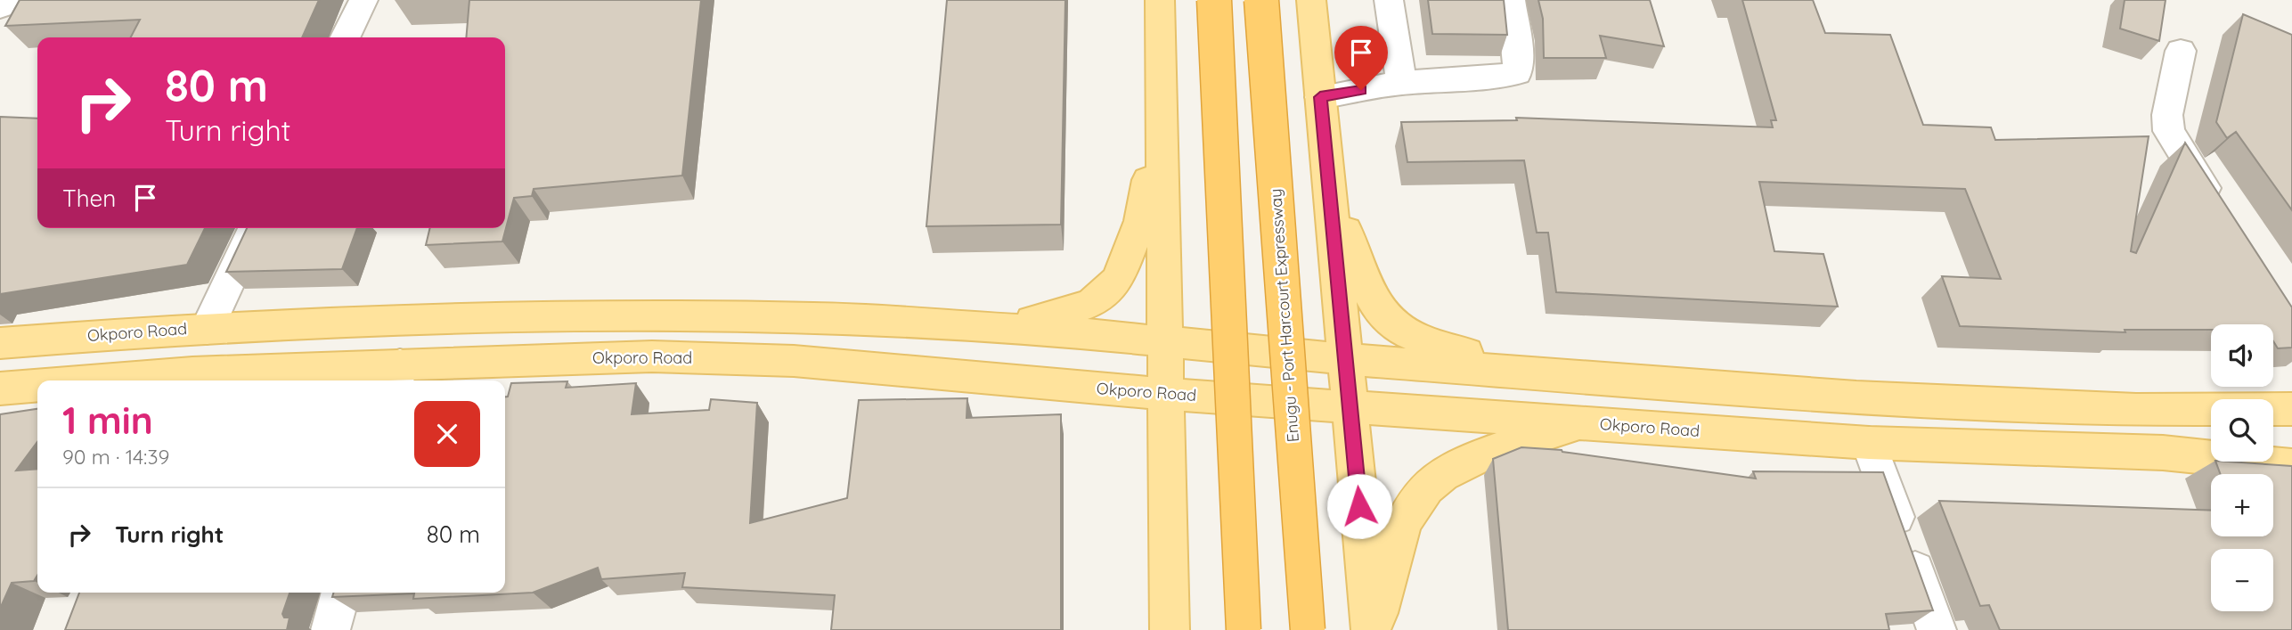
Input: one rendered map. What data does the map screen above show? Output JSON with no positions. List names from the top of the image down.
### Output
{
  "streets": {
    "highway": ["Enugu - Port Harcourt Expressway"],
    "main road": ["Okporo Road"]
  },
  "page": {
    "turn": ["80 m", "Turn right"],
    "then": "Then",
    "map_buttons": ["+", "−"],
    "heading": ["1 min", "90 m · 14:39"],
    "list": [
      {
        "name": "Turn right",
        "value": "80 m"
      }
    ]
  }
}
